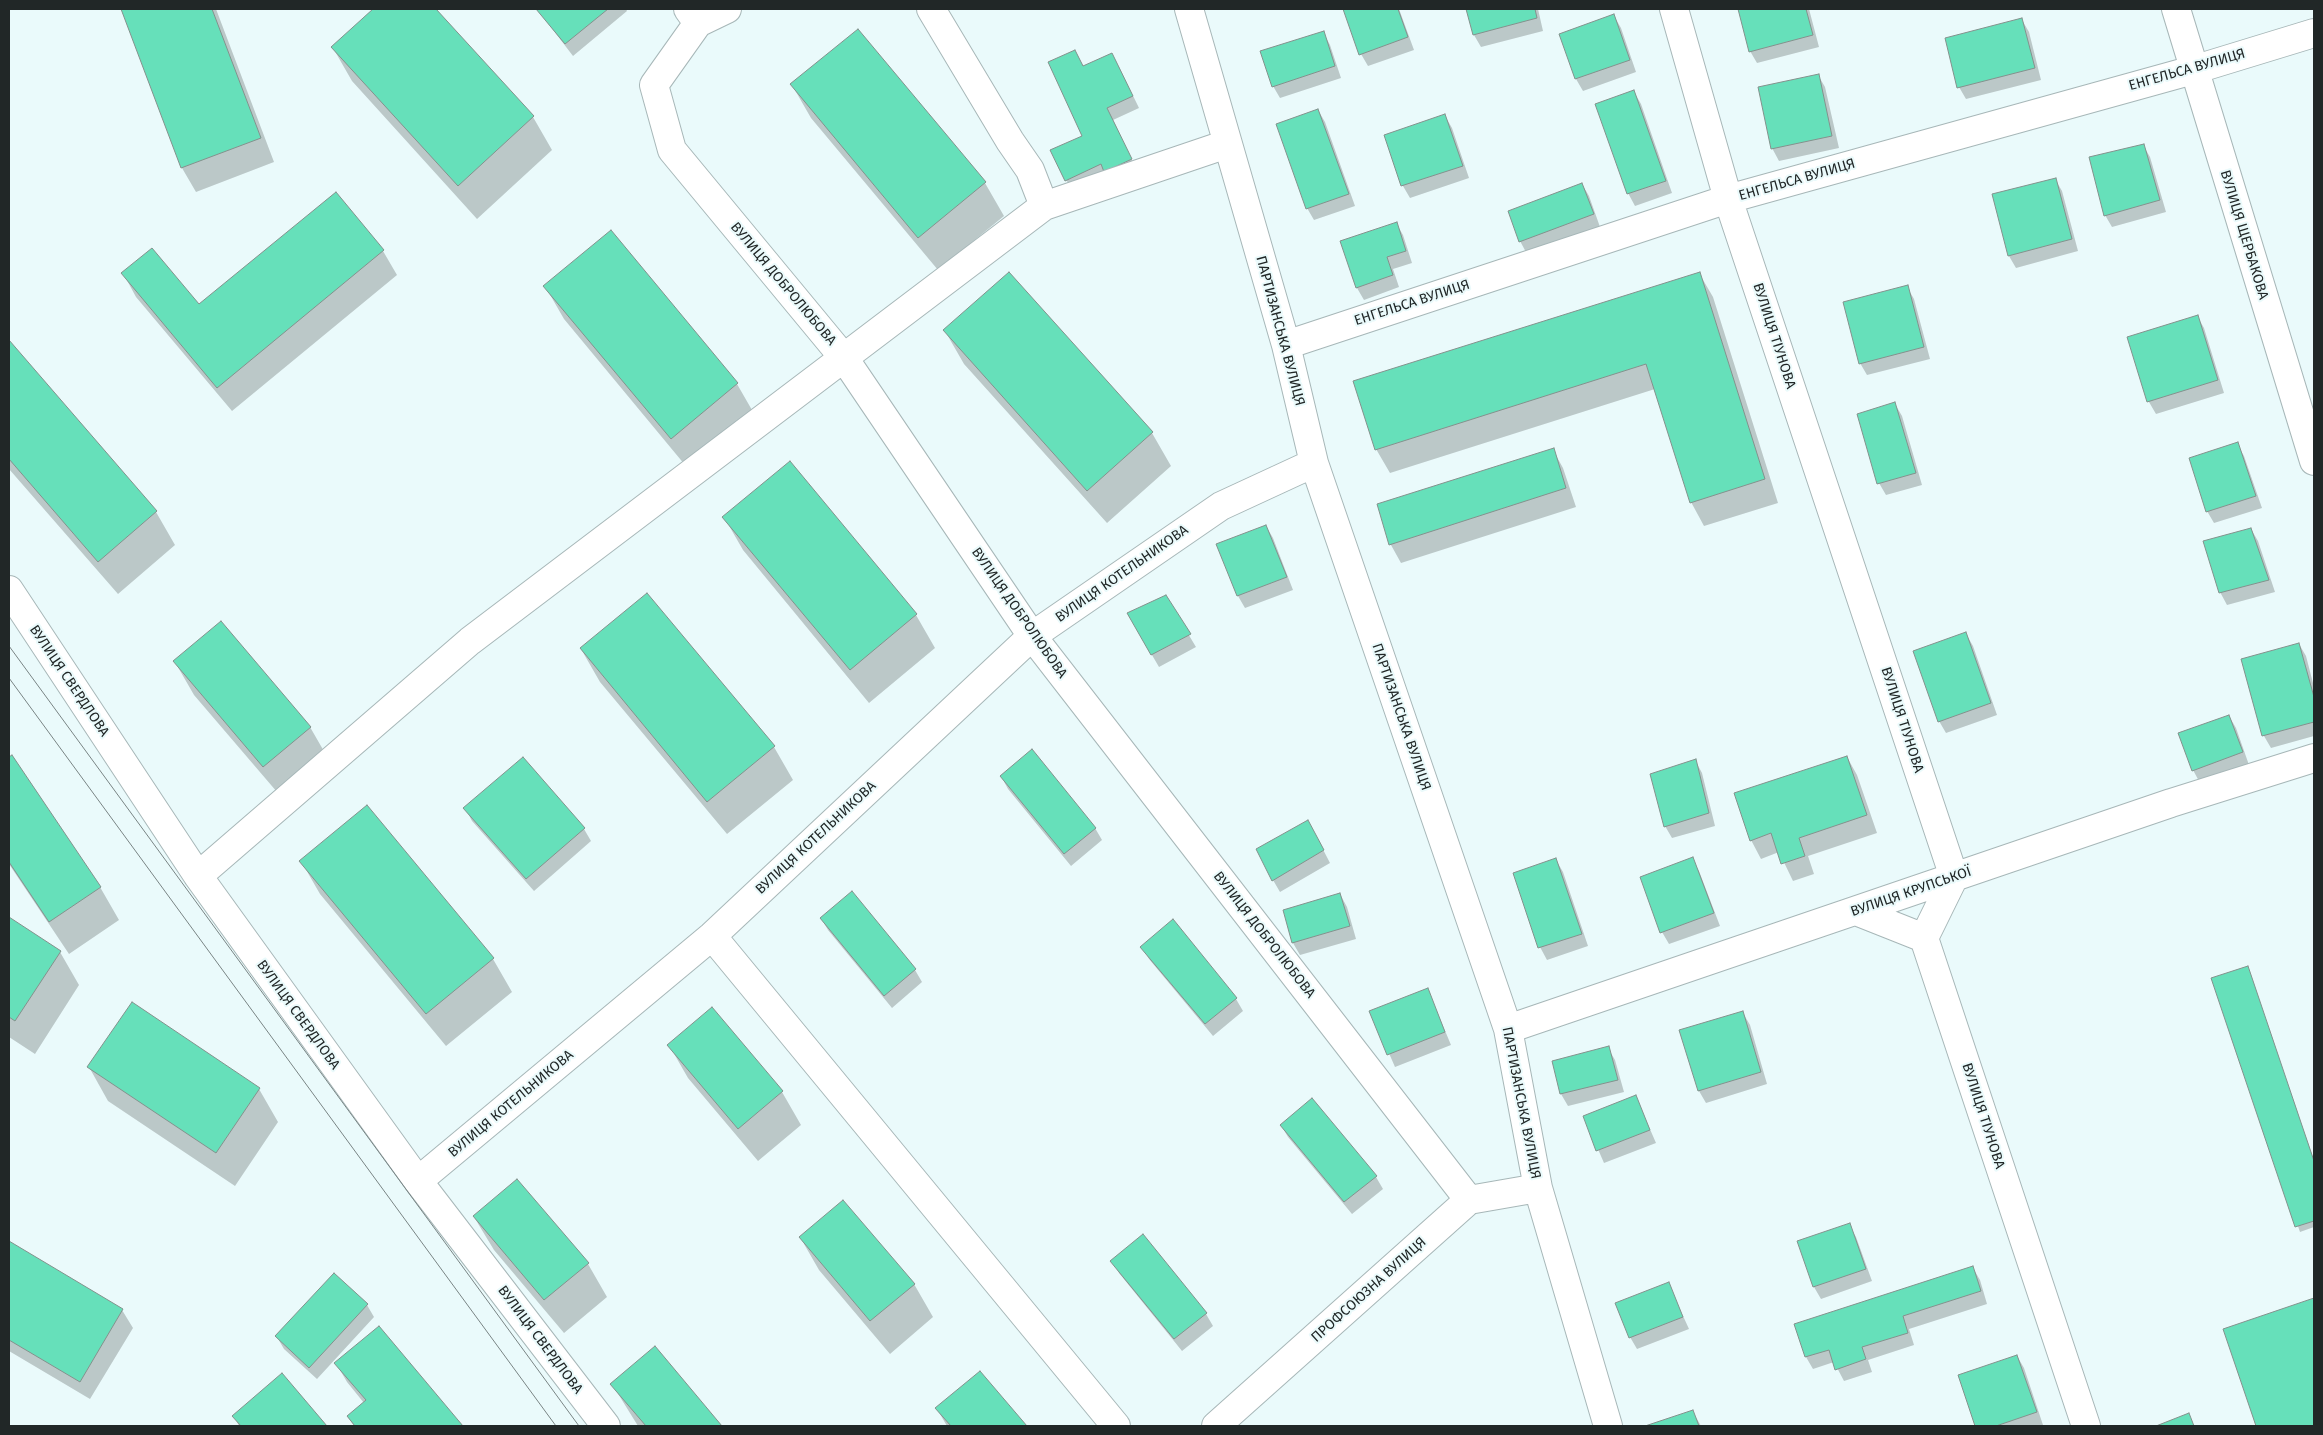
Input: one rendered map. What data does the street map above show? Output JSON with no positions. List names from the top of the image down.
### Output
{
  "streets": {
    "street": [
      "ЕНГЕЛЬСА ВУЛИЦЯ",
      "ВУЛИЦЯ ЩЕРБАКОВА",
      "ВУЛИЦЯ ДОБРОЛЮБОВА",
      "ПАРТИЗАНСЬКА ВУЛИЦЯ",
      "ВУЛИЦЯ ТІУНОВА",
      "ВУЛИЦЯ КОТЕЛЬНИКОВА",
      "ВУЛИЦЯ СВЕРДЛОВА",
      "ВУЛИЦЯ КРУПСЬКОЇ",
      "ПРОФСОЮЗНА ВУЛИЦЯ"
    ]
  },
  "crossings": [
    ["ЕНГЕЛЬСА ВУЛИЦЯ", "ВУЛИЦЯ ЩЕРБАКОВА"],
    ["ЕНГЕЛЬСА ВУЛИЦЯ", "ПАРТИЗАНСЬКА ВУЛИЦЯ"],
    ["ЕНГЕЛЬСА ВУЛИЦЯ", "ВУЛИЦЯ ТІУНОВА"],
    ["ВУЛИЦЯ ДОБРОЛЮБОВА", "ВУЛИЦЯ КОТЕЛЬНИКОВА"],
    ["ВУЛИЦЯ ДОБРОЛЮБОВА", "ПРОФСОЮЗНА ВУЛИЦЯ"],
    ["ПАРТИЗАНСЬКА ВУЛИЦЯ", "ВУЛИЦЯ КОТЕЛЬНИКОВА"],
    ["ПАРТИЗАНСЬКА ВУЛИЦЯ", "ВУЛИЦЯ КРУПСЬКОЇ"],
    ["ВУЛИЦЯ ТІУНОВА", "ВУЛИЦЯ КРУПСЬКОЇ"],
    ["ВУЛИЦЯ КОТЕЛЬНИКОВА", "ВУЛИЦЯ СВЕРДЛОВА"]
  ]
}
